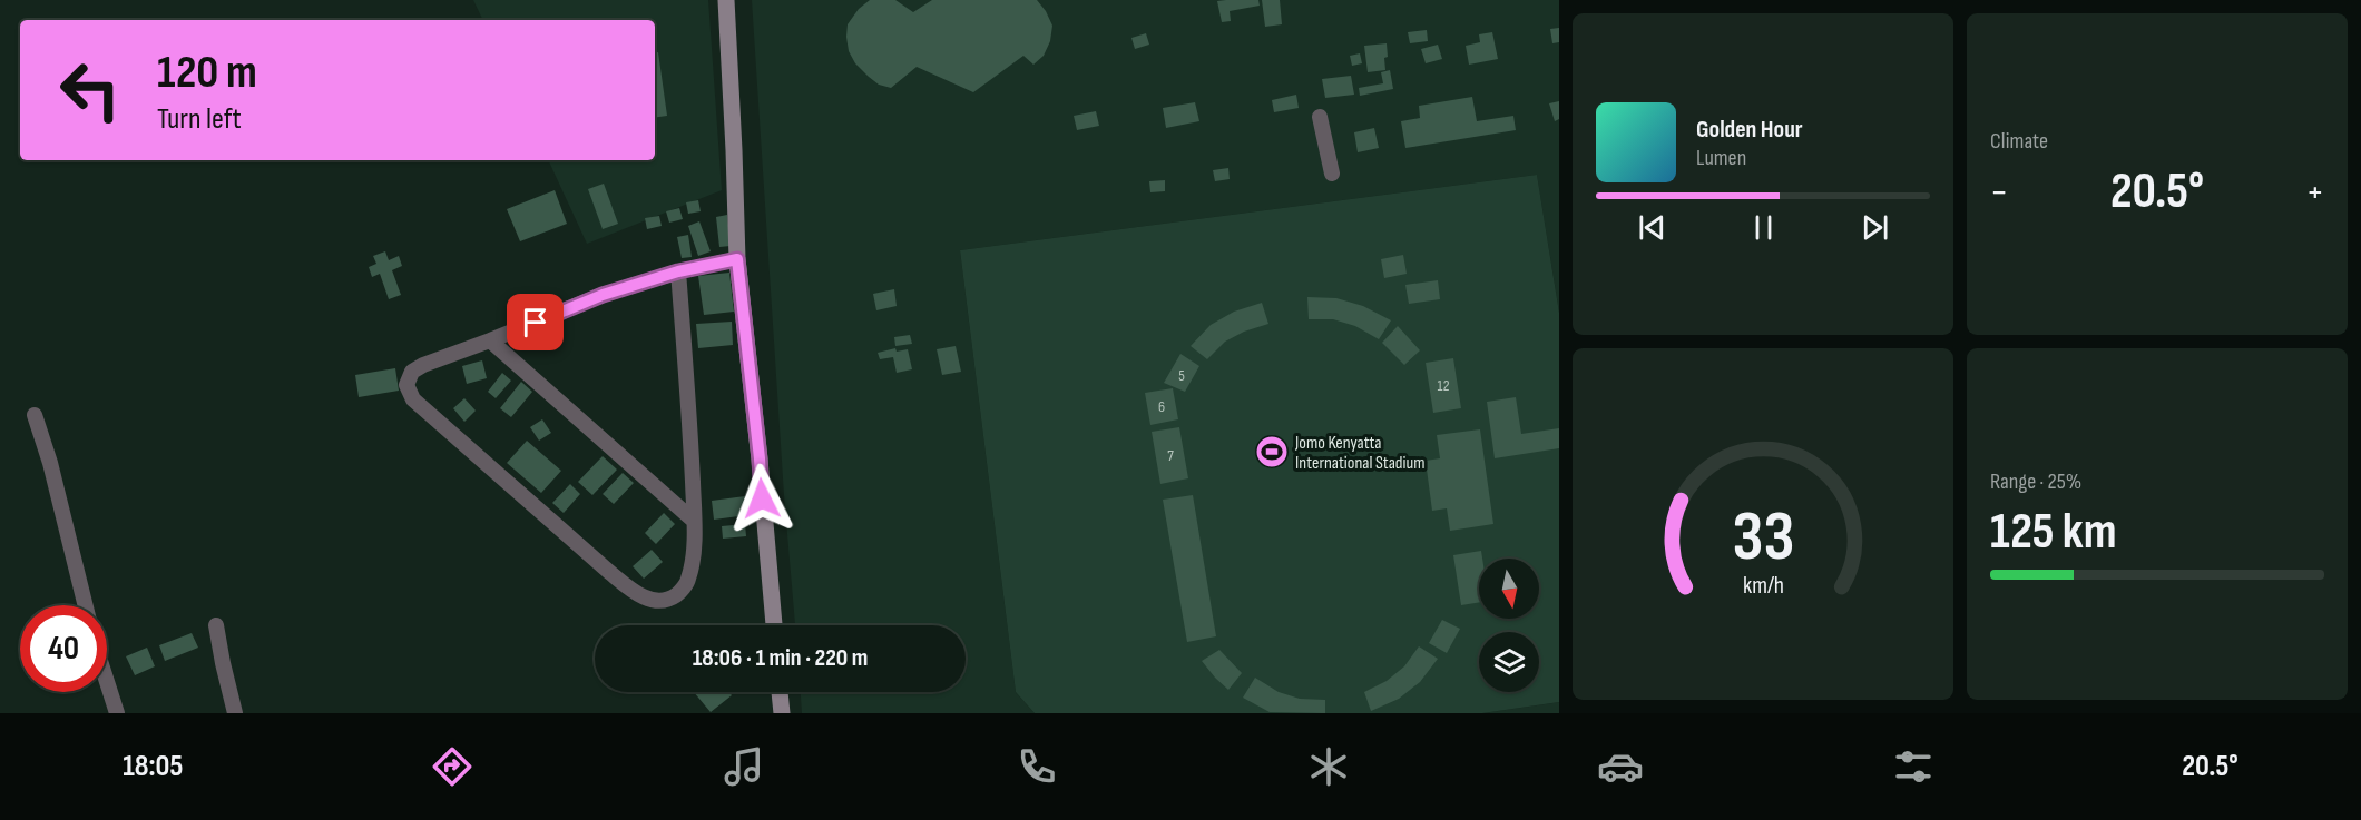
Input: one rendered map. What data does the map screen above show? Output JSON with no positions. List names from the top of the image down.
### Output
{
  "places": {
    "sports": ["Jomo Kenyatta International Stadium"]
  },
  "house_numbers": [
    "5",
    "12",
    "6",
    "7"
  ],
  "north": "bottom",
  "page": {
    "tile": [
      "Climate",
      ["Range · 25%", "125 km"]
    ],
    "turn": ["120 m", "Turn left"],
    "song": ["Golden Hour", "Lumen"],
    "heat": ["−", "20.5°", "+"],
    "limit": "40",
    "trip": "18:06 · 1 min · 220 m",
    "tabs": ["18:05", "20.5°"],
    "gauge": ["33", "km/h"]
  }
}
